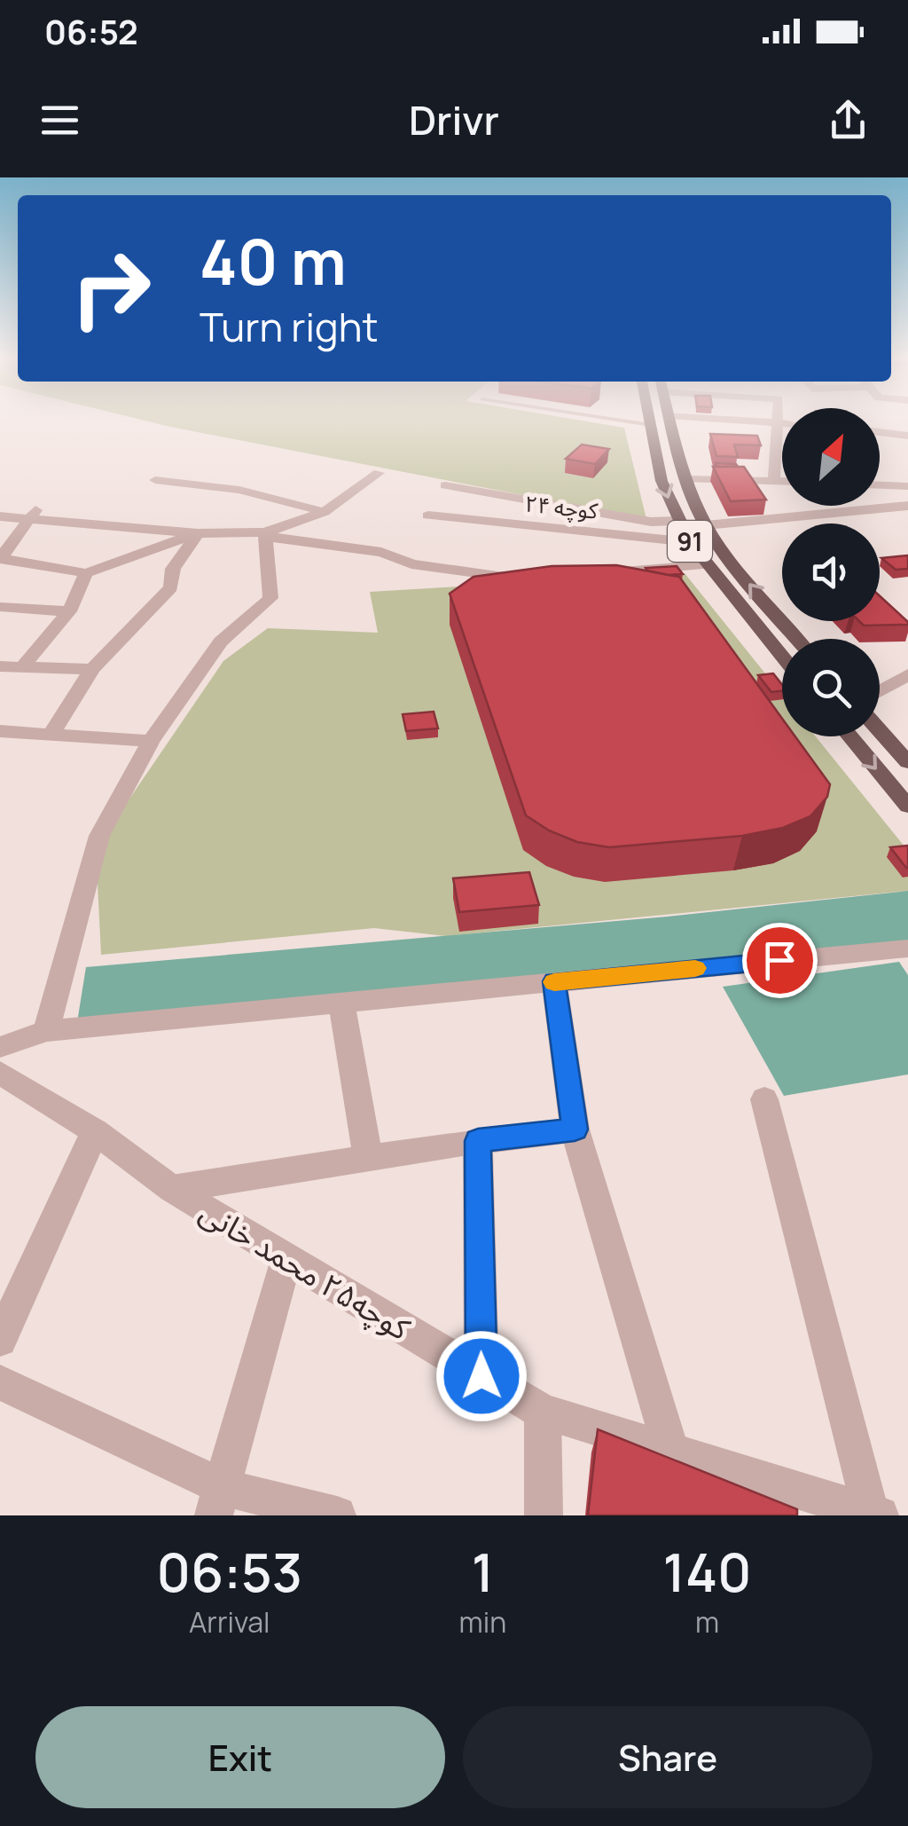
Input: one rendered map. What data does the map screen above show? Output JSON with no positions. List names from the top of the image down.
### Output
{
  "streets": {
    "main road": ["91"],
    "street": ["کوچه ۲۴", "کوچه۲۵ محمد خانی"]
  },
  "crossings": [
    ["کوچه ۲۴", "91"]
  ],
  "north": "top right",
  "page": {
    "status": "06:52",
    "header": "Drivr",
    "turn": ["40 m", "Turn right"],
    "eta": [
      "06:53",
      "Arrival",
      "1",
      "min",
      "140",
      "m"
    ],
    "buttons": ["Exit", "Share"]
  }
}
